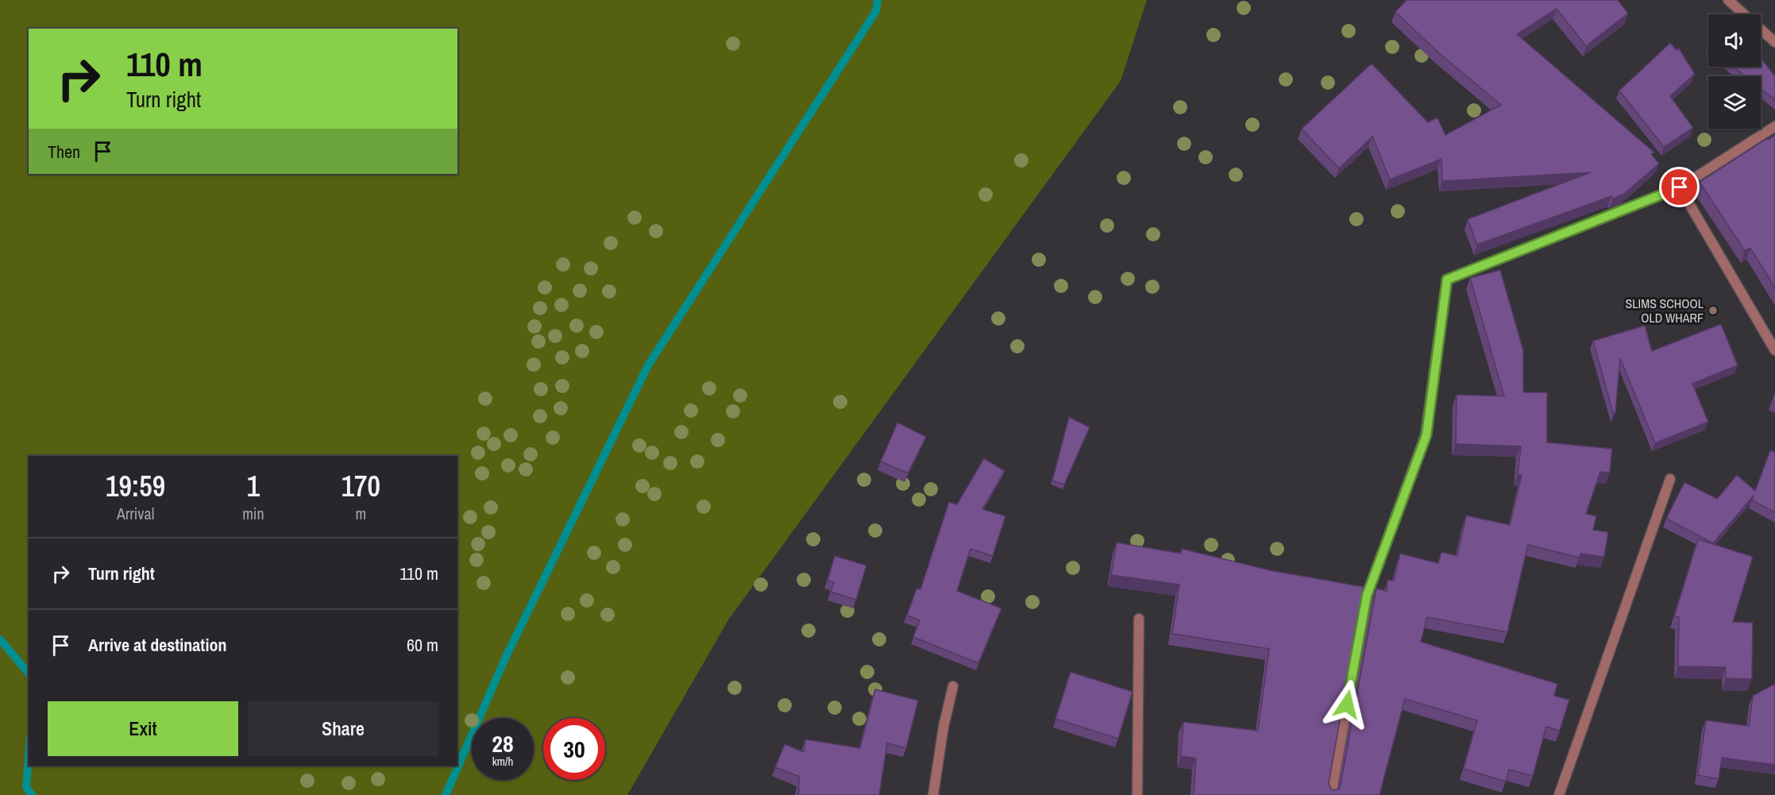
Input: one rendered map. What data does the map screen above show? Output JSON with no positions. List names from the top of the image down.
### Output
{
  "places": ["SLIMS SCHOOL OLD WHARF"],
  "page": {
    "turn": ["110 m", "Turn right"],
    "then": "Then",
    "eta": [
      "19:59",
      "Arrival",
      "1",
      "min",
      "170",
      "m"
    ],
    "list": [
      {
        "name": "Turn right",
        "value": "110 m"
      },
      {
        "name": "Arrive at destination",
        "value": "60 m"
      }
    ],
    "buttons": ["Exit", "Share"],
    "speed": "28 km/h",
    "limit": "30"
  }
}
